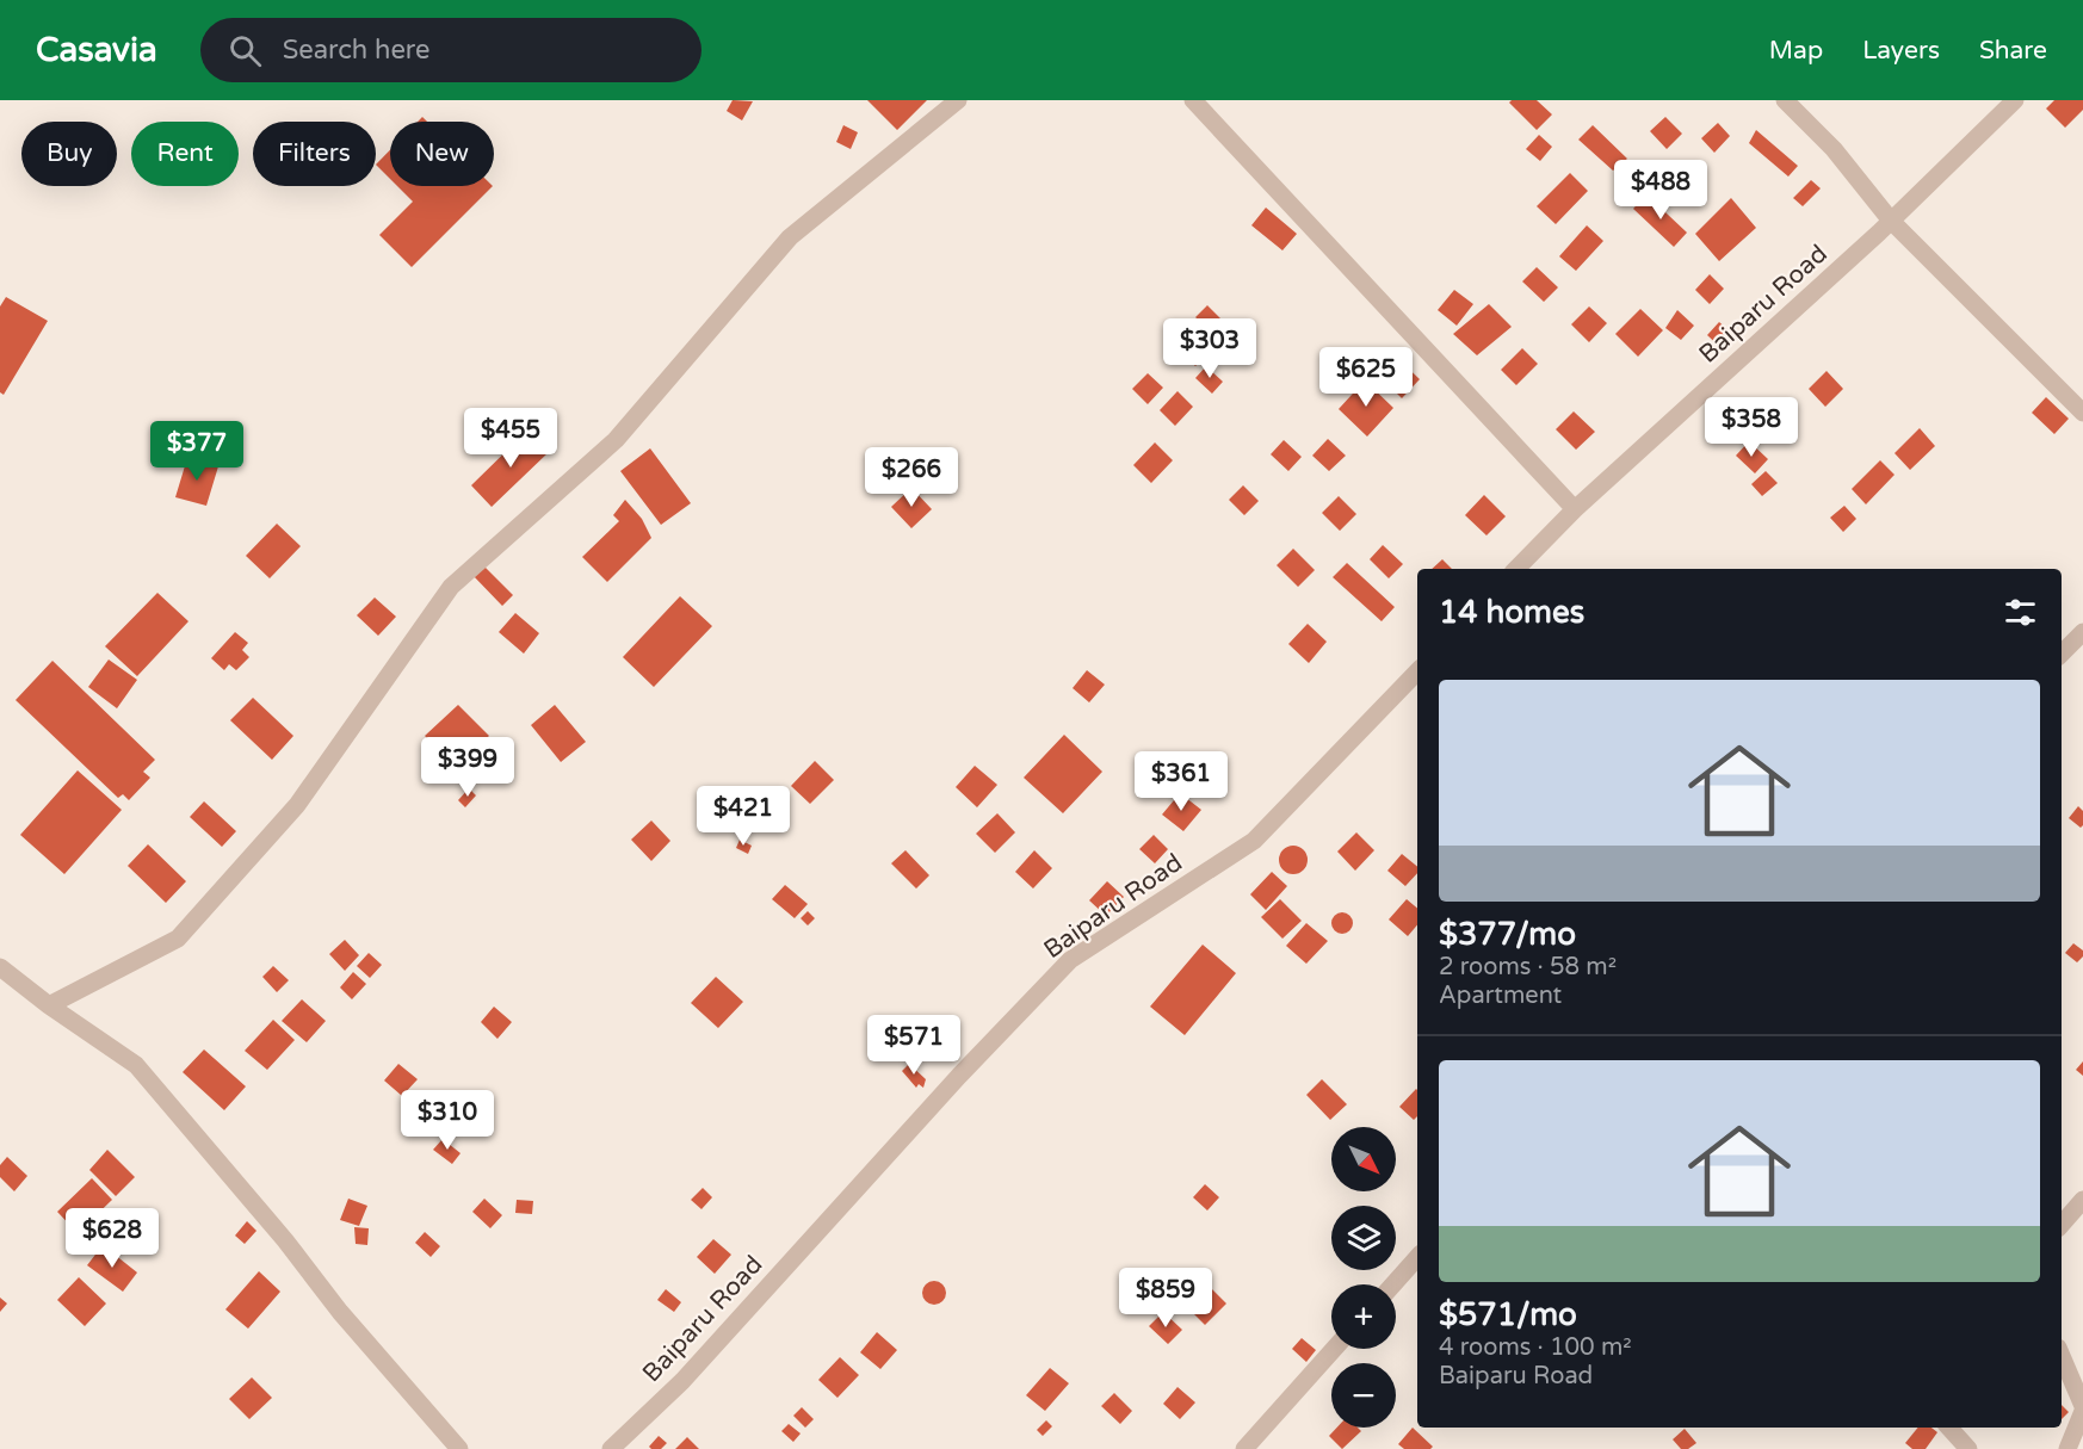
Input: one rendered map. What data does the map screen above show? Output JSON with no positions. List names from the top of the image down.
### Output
{
  "streets": {
    "street": ["Baiparu Road"]
  },
  "north": "bottom right",
  "page": {
    "header": "Casavia",
    "search": "Search here",
    "nav": ["Map", "Layers", "Share"],
    "chip": [
      "Buy",
      "Rent",
      "Filters",
      "New"
    ],
    "price": [
      "$488",
      "$303",
      "$625",
      "$358",
      "$455",
      "$377",
      "$266",
      "$399",
      "$361",
      "$421",
      "$571",
      "$310",
      "$628",
      "$859"
    ],
    "heading": "14 homes",
    "list": [
      {
        "name": "$377/mo",
        "note": "2 rooms · 58 m² · Apartment"
      },
      {
        "name": "$571/mo",
        "note": "4 rooms · 100 m² · Baiparu Road"
      }
    ],
    "map_buttons": ["+", "−"]
  }
}
